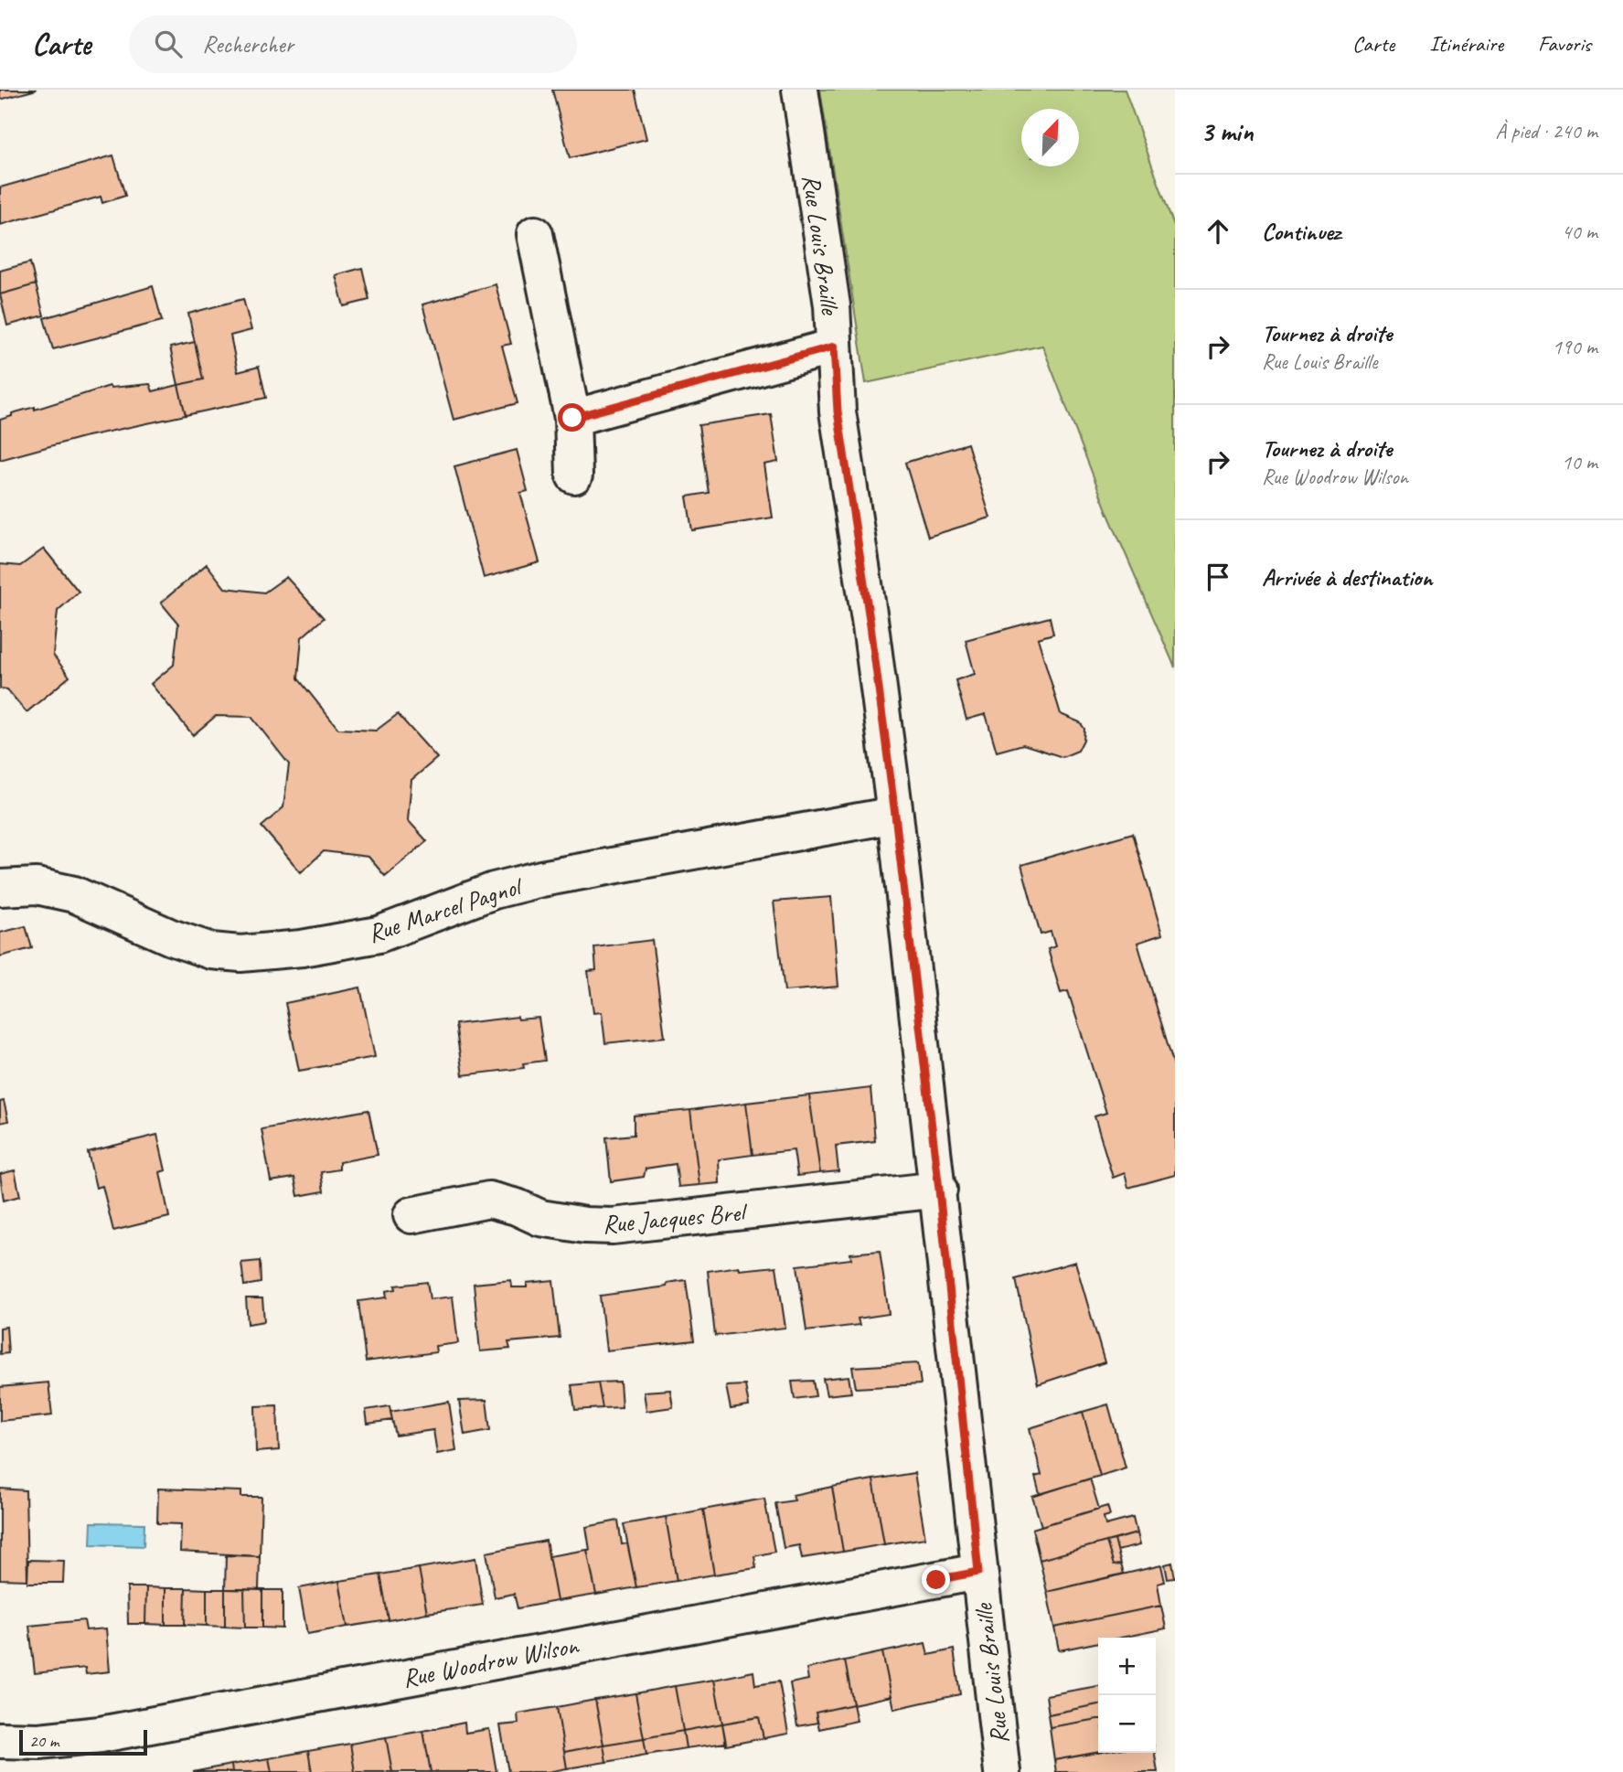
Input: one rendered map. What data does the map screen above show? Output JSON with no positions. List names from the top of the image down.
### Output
{
  "streets": {
    "street": [
      "Rue Louis Braille",
      "Rue Marcel Pagnol",
      "Rue Jacques Brel",
      "Rue Woodrow Wilson"
    ]
  },
  "crossings": [
    ["Rue Louis Braille", "Rue Marcel Pagnol"],
    ["Rue Louis Braille", "Rue Jacques Brel"],
    ["Rue Louis Braille", "Rue Woodrow Wilson"]
  ],
  "scale_bar": "20 m",
  "north": "top right",
  "page": {
    "header": "Carte",
    "search": "Rechercher",
    "nav": ["Carte", "Itinéraire", "Favoris"],
    "heading": ["3 min", "À pied · 240 m"],
    "list": [
      ["Continuez", "40 m"],
      ["Tournez à droite", "Rue Louis Braille", "190 m"],
      ["Tournez à droite", "Rue Woodrow Wilson", "10 m"],
      "Arrivée à destination"
    ],
    "map_buttons": ["+", "−"],
    "scale": "20 m"
  }
}
